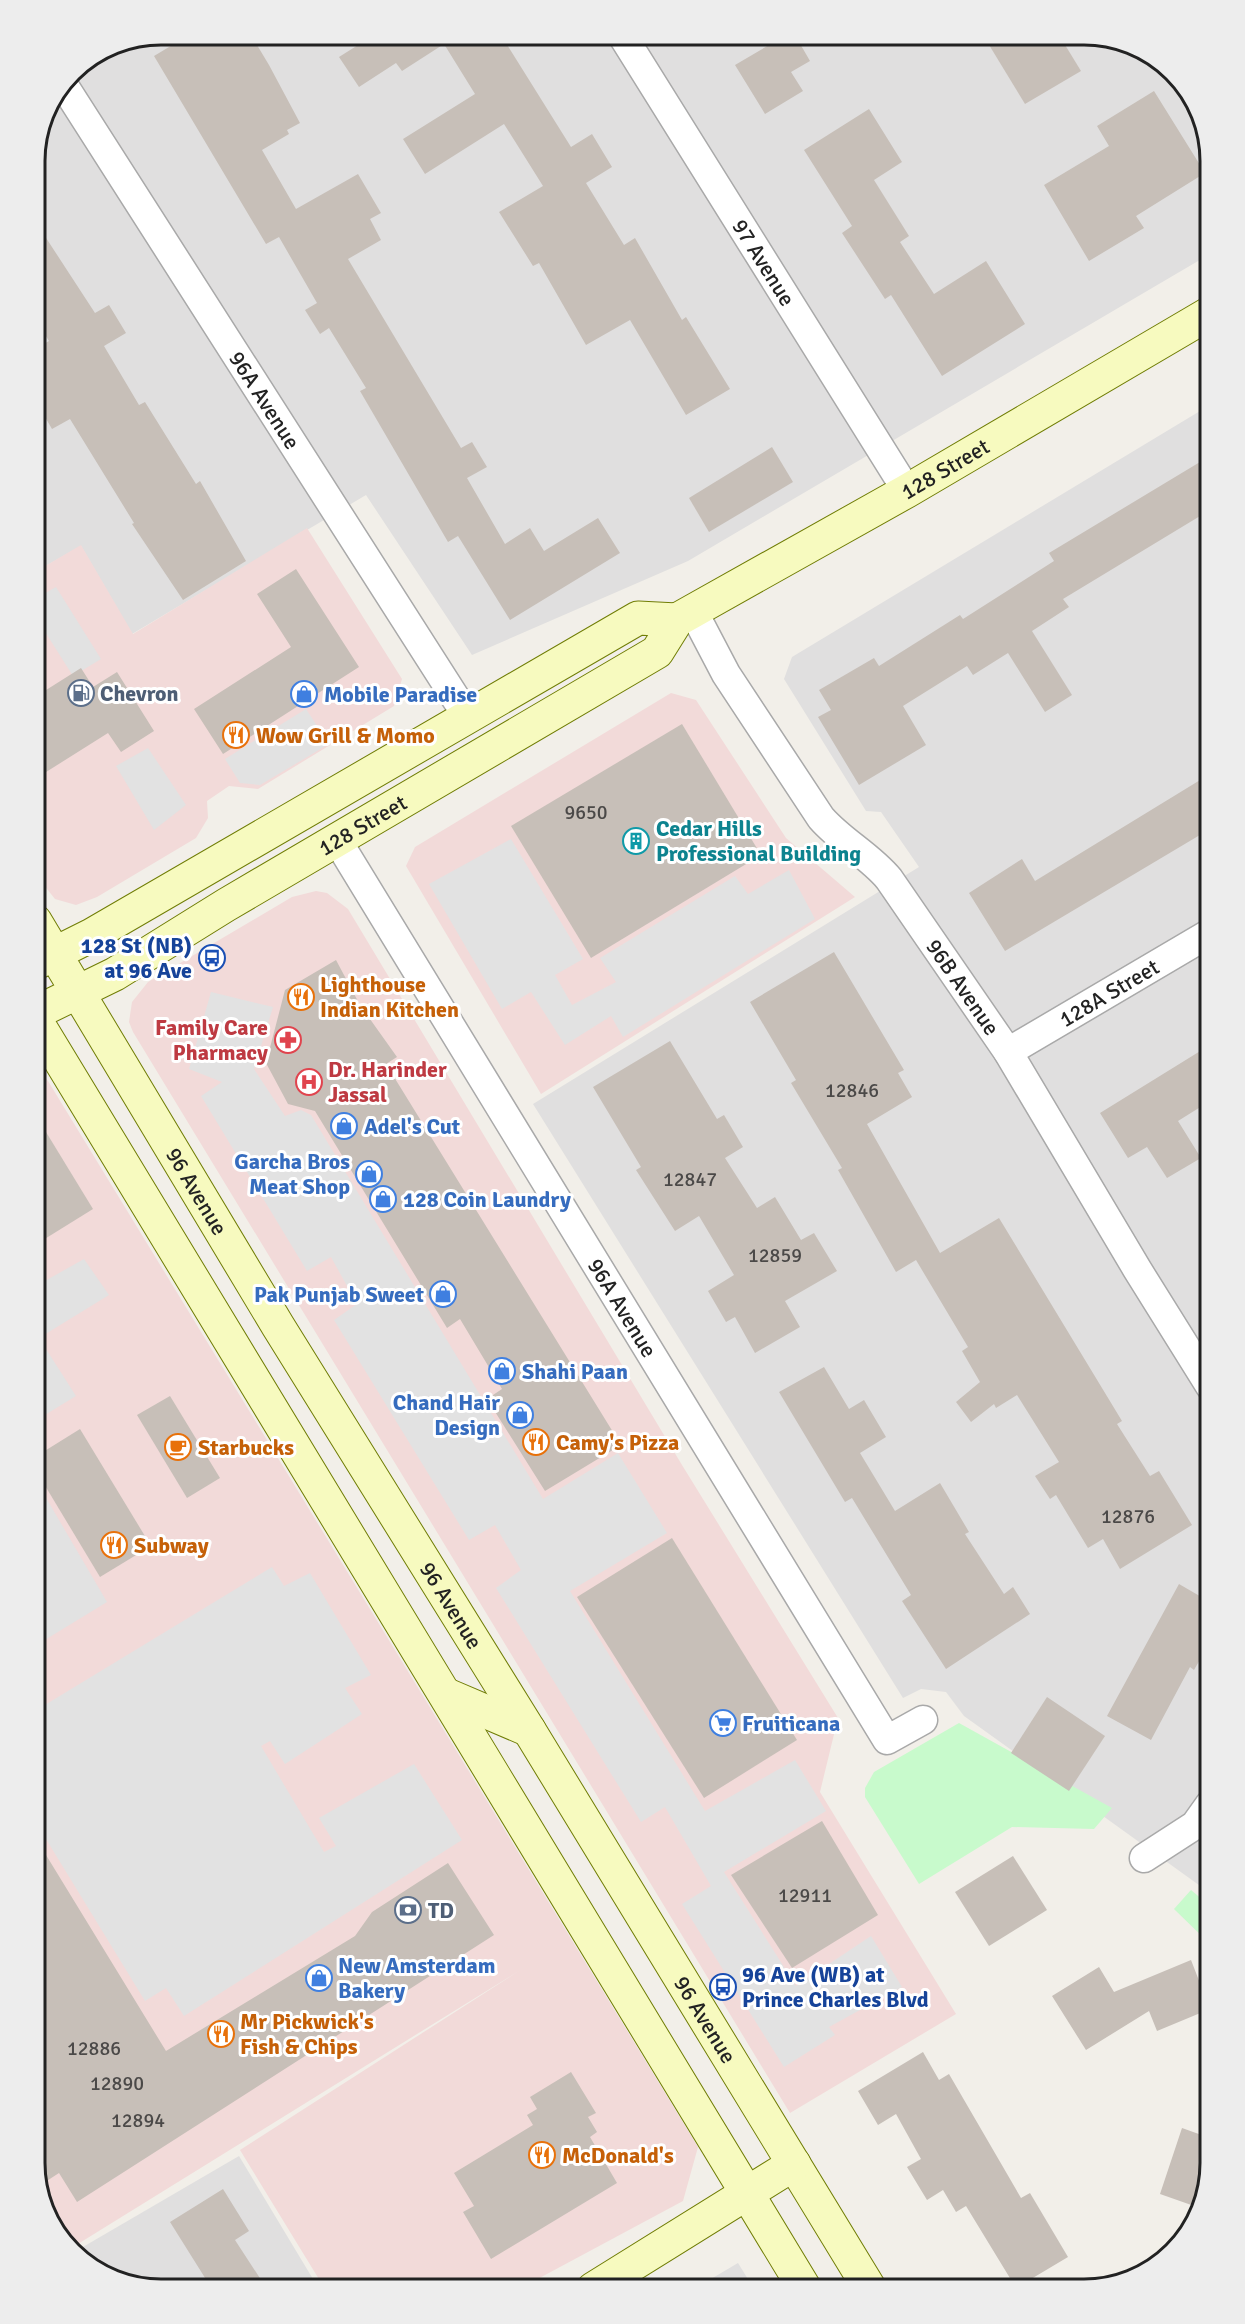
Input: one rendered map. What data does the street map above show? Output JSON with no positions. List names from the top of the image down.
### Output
{
  "streets": {
    "main road": ["128 Street", "96 Avenue"],
    "street": [
      "97 Avenue",
      "96A Avenue",
      "96B Avenue",
      "128A Street"
    ]
  },
  "crossings": [
    ["97 Avenue", "128 Street"],
    ["96A Avenue", "128 Street"],
    ["128 Street", "96B Avenue"],
    ["128 Street", "96 Avenue"],
    ["96B Avenue", "128A Street"]
  ],
  "places": {
    "fuel station": ["Chevron"],
    "shop": [
      "Mobile Paradise",
      "Adel's Cut",
      "Garcha Bros Meat Shop",
      "128 Coin Laundry",
      "Pak Punjab Sweet",
      "Shahi Paan",
      "Chand Hair Design",
      "New Amsterdam Bakery"
    ],
    "restaurant": [
      "Wow Grill & Momo",
      "Lighthouse Indian Kitchen",
      "Camy's Pizza",
      "Subway",
      "Mr Pickwick's Fish & Chips",
      "McDonald's"
    ],
    "building": ["Cedar Hills Professional Building"],
    "bus stop": ["128 St (NB) at 96 Ave", "96 Ave (WB) at Prince Charles Blvd"],
    "pharmacy": ["Family Care Pharmacy"],
    "hospital": ["Dr. Harinder Jassal"],
    "cafe": ["Starbucks"],
    "supermarket": ["Fruiticana"],
    "bank": ["TD"]
  },
  "house_numbers": [
    "9650",
    "12846",
    "12847",
    "12859",
    "12876",
    "12911",
    "12886",
    "12890",
    "12894"
  ]
}
